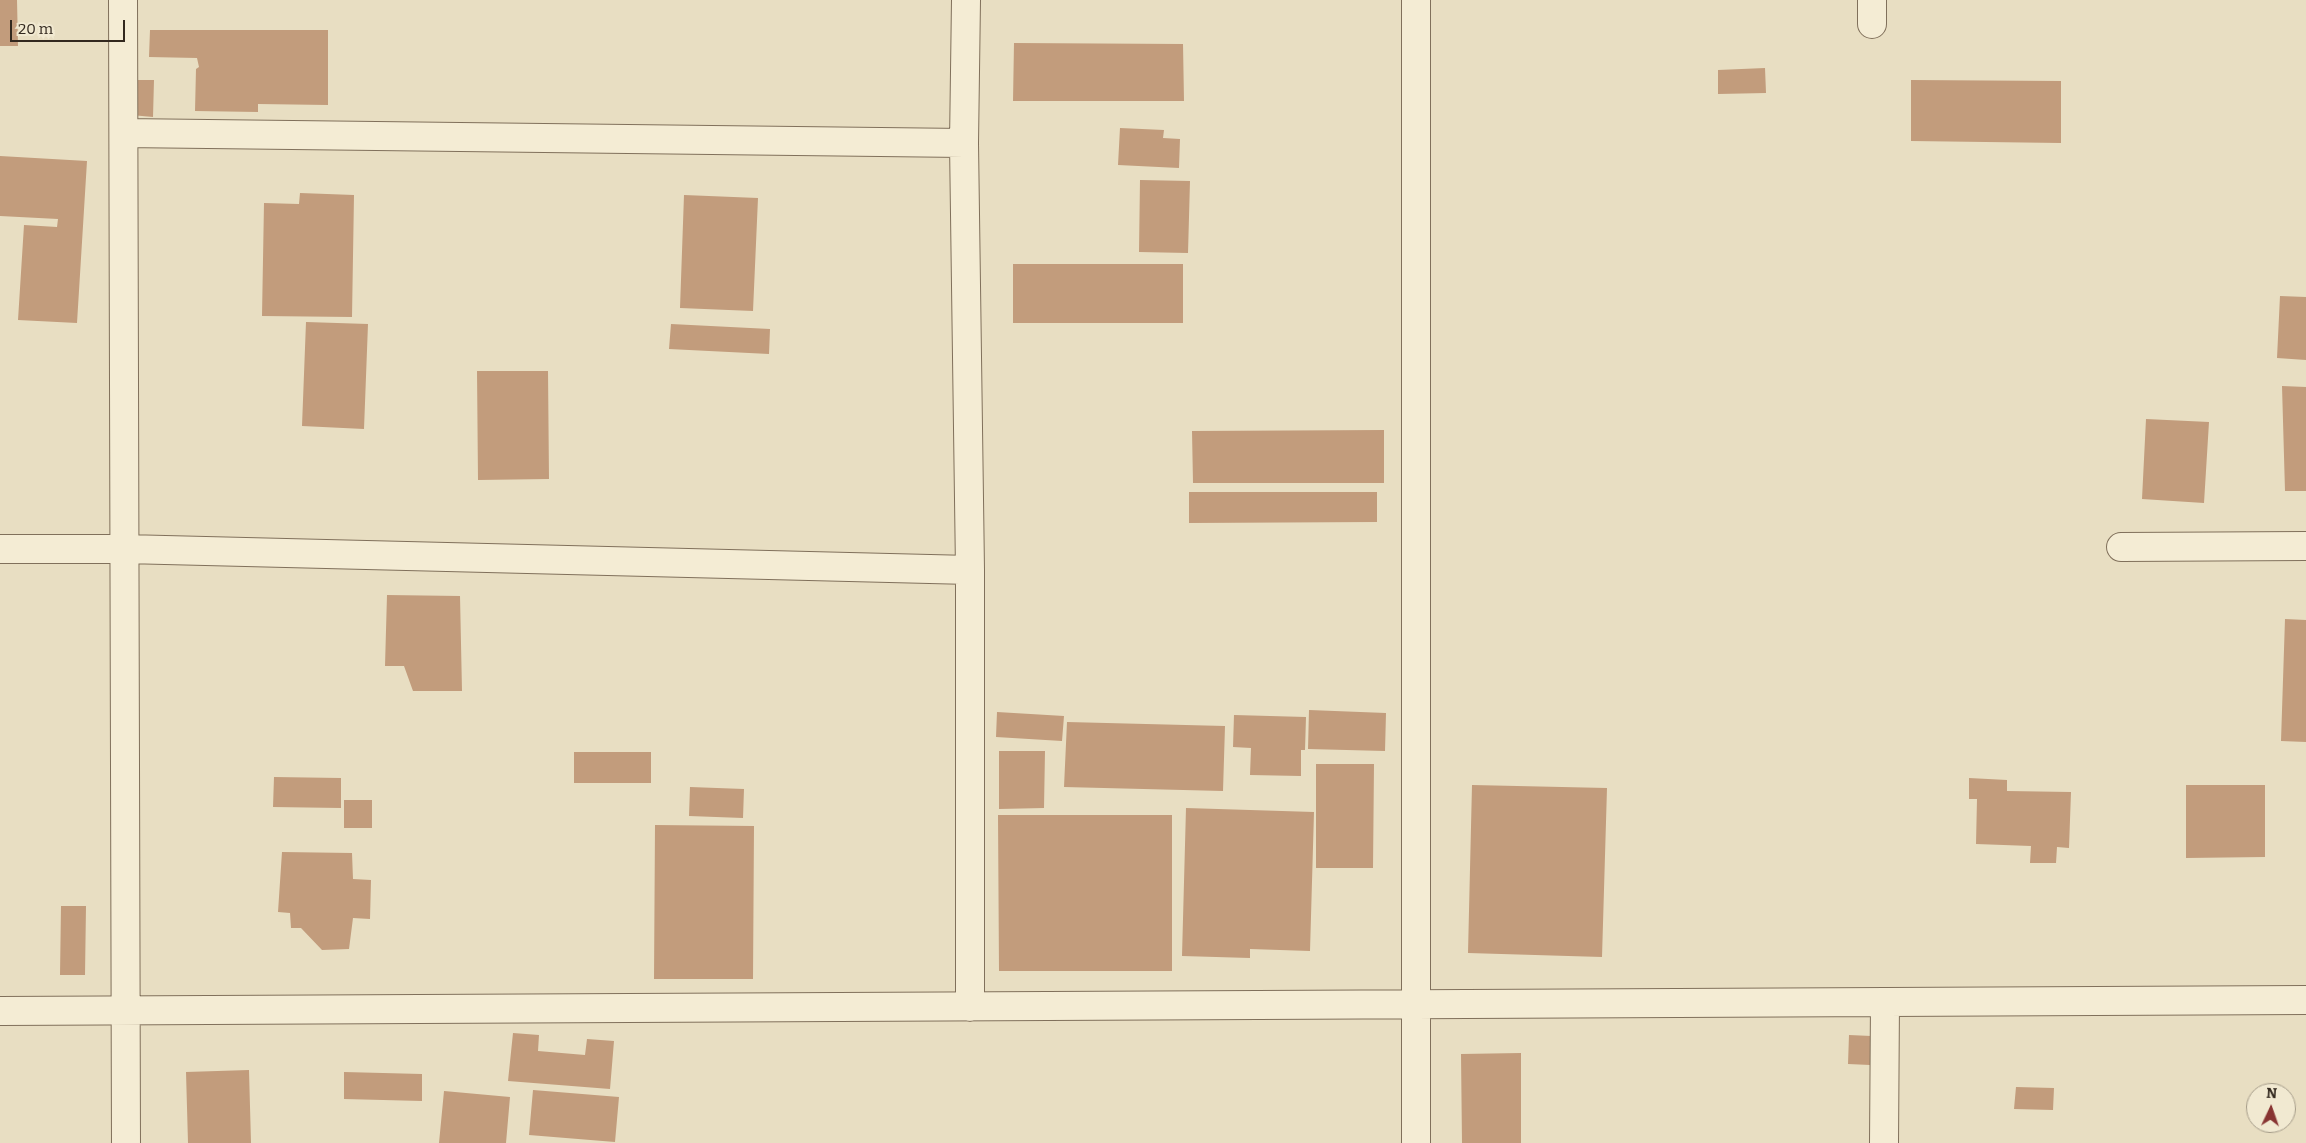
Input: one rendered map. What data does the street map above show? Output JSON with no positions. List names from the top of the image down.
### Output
{
  "scale_bar": "20 m",
  "north": "top"
}
